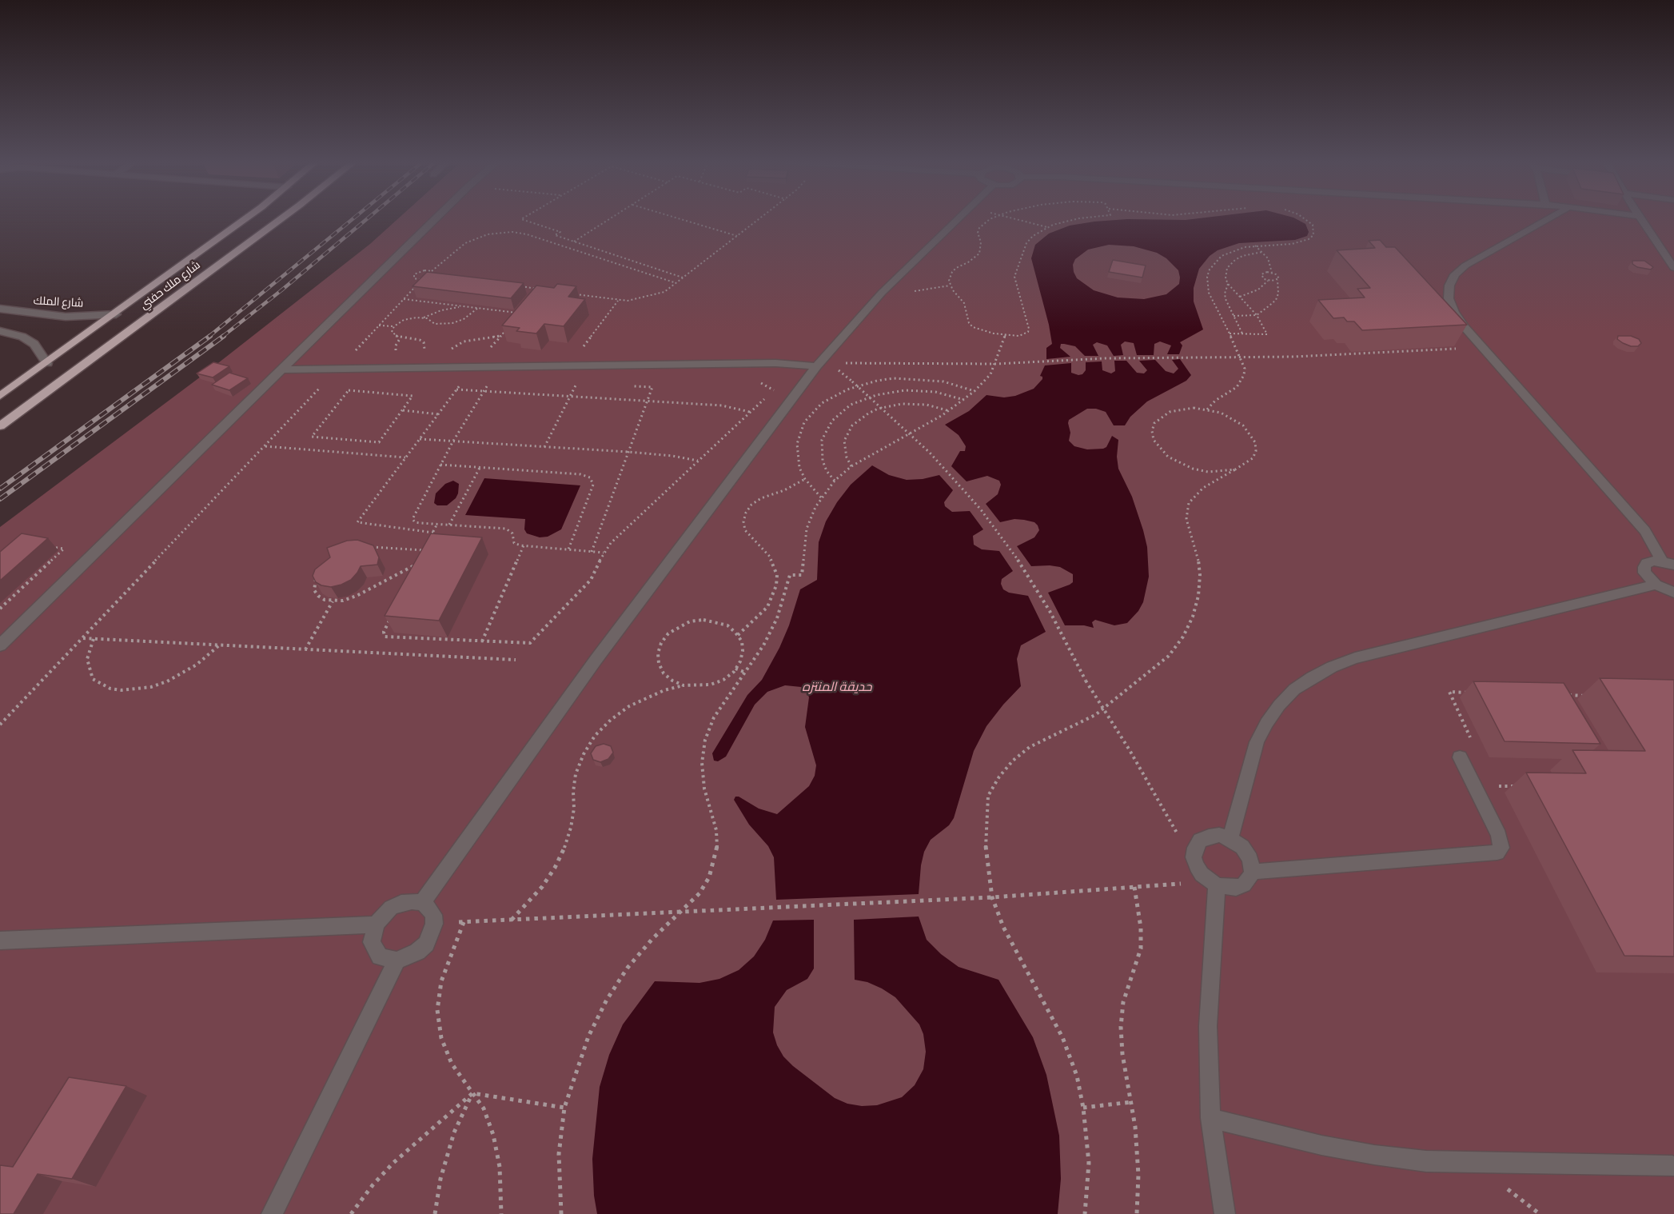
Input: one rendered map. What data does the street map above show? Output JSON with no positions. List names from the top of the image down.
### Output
{
  "streets": {
    "highway": ["شارع ملك حفني"],
    "street": ["شارع الملك"]
  },
  "crossings": [
    ["شارع ملك حفني", "شارع الملك"]
  ],
  "parks": ["حديقة المنتزه"]
}
